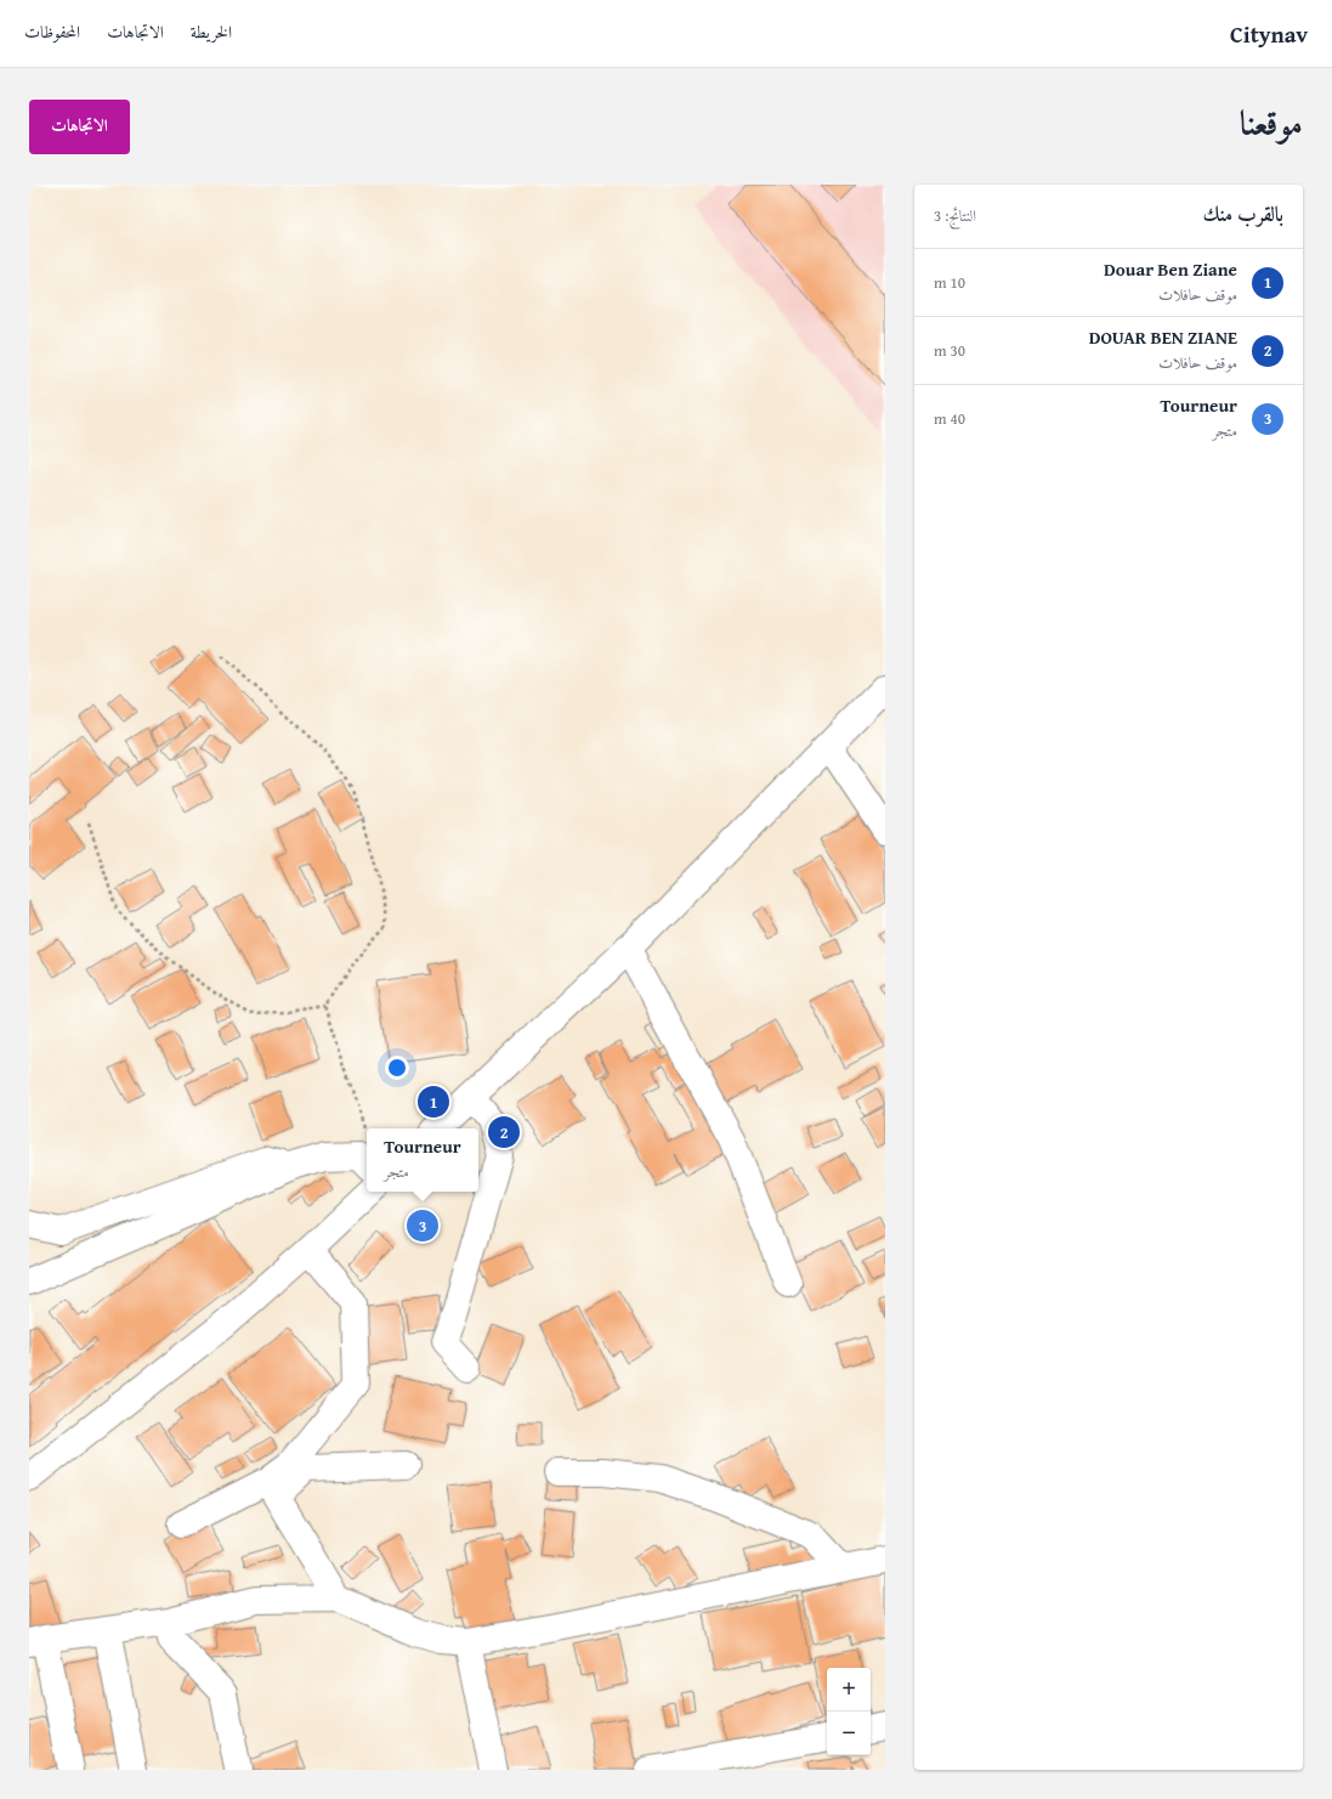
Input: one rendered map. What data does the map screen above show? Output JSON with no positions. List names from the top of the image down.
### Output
{
  "page": {
    "header": "Citynav",
    "nav": ["الخريطة", "الاتجاهات", "المحفوظات"],
    "title": "موقعنا",
    "buttons": "الاتجاهات",
    "heading": ["بالقرب منك", "النتائج: 3"],
    "list": [
      {
        "mark": "1",
        "name": "Douar Ben Ziane",
        "note": "موقف حافلات",
        "value": "10 m"
      },
      {
        "mark": "2",
        "name": "DOUAR BEN ZIANE",
        "note": "موقف حافلات",
        "value": "30 m"
      },
      {
        "mark": "3",
        "name": "Tourneur",
        "note": "متجر",
        "value": "40 m"
      }
    ],
    "pins": ["1", "2", "3"],
    "popup": ["Tourneur", "متجر"],
    "map_buttons": ["+", "−"]
  }
}
